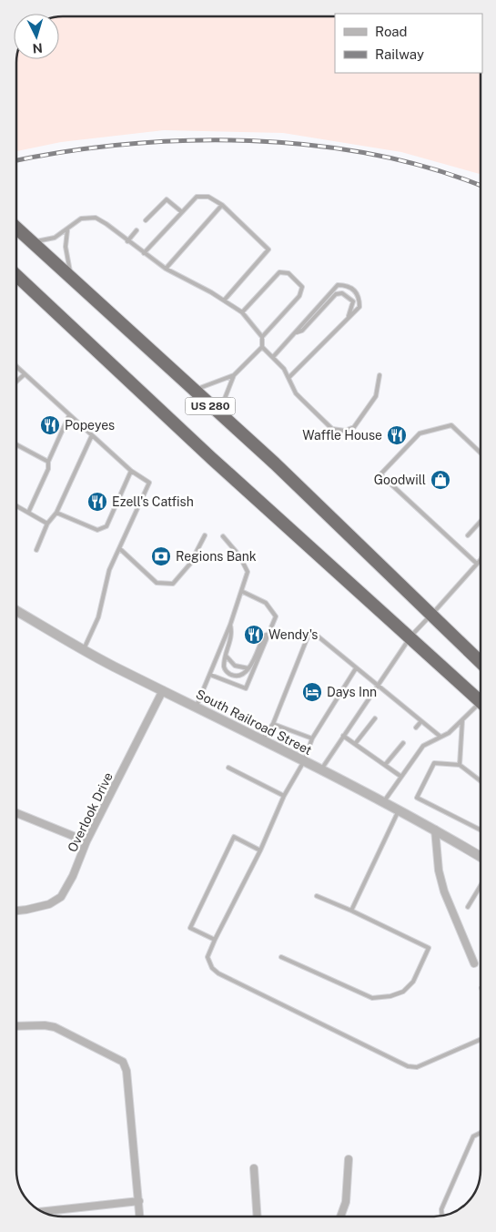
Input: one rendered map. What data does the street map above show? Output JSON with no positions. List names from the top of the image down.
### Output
{
  "streets": {
    "highway": ["US 280"],
    "street": ["South Railroad Street", "Overlook Drive"]
  },
  "crossings": [
    ["South Railroad Street", "Overlook Drive"]
  ],
  "places": {
    "restaurant": [
      "Popeyes",
      "Waffle House",
      "Ezell's Catfish",
      "Wendy's"
    ],
    "shop": ["Goodwill"],
    "bank": ["Regions Bank"],
    "hotel": ["Days Inn"]
  },
  "legend": ["Road", "Railway"],
  "north": "bottom"
}
